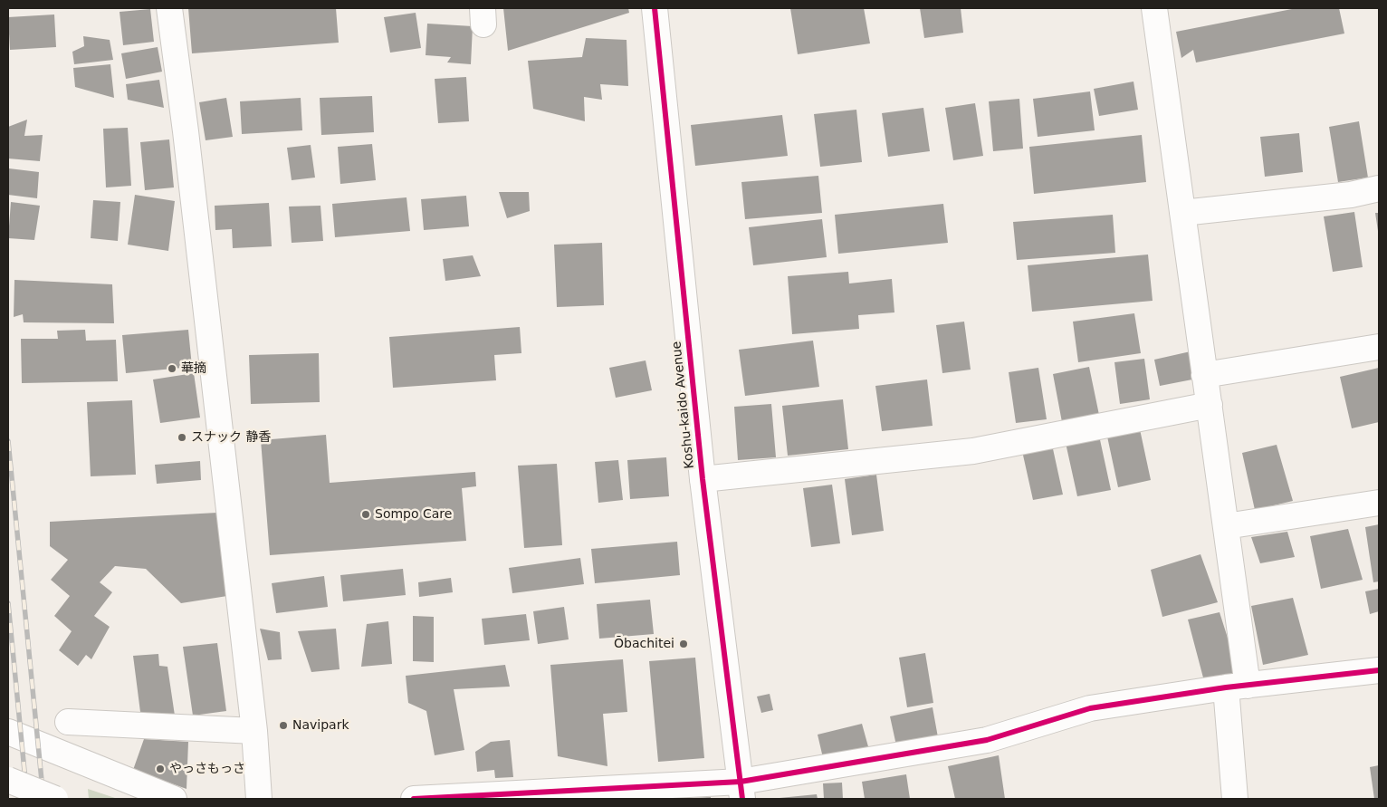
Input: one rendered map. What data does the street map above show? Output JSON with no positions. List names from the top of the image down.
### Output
{
  "streets": {
    "main road": ["Koshu-kaido Avenue"]
  },
  "places": [
    "華摘",
    "スナック 静香",
    "Sompo Care",
    "Ōbachitei",
    "Navipark",
    "やっさもっさ"
  ]
}
